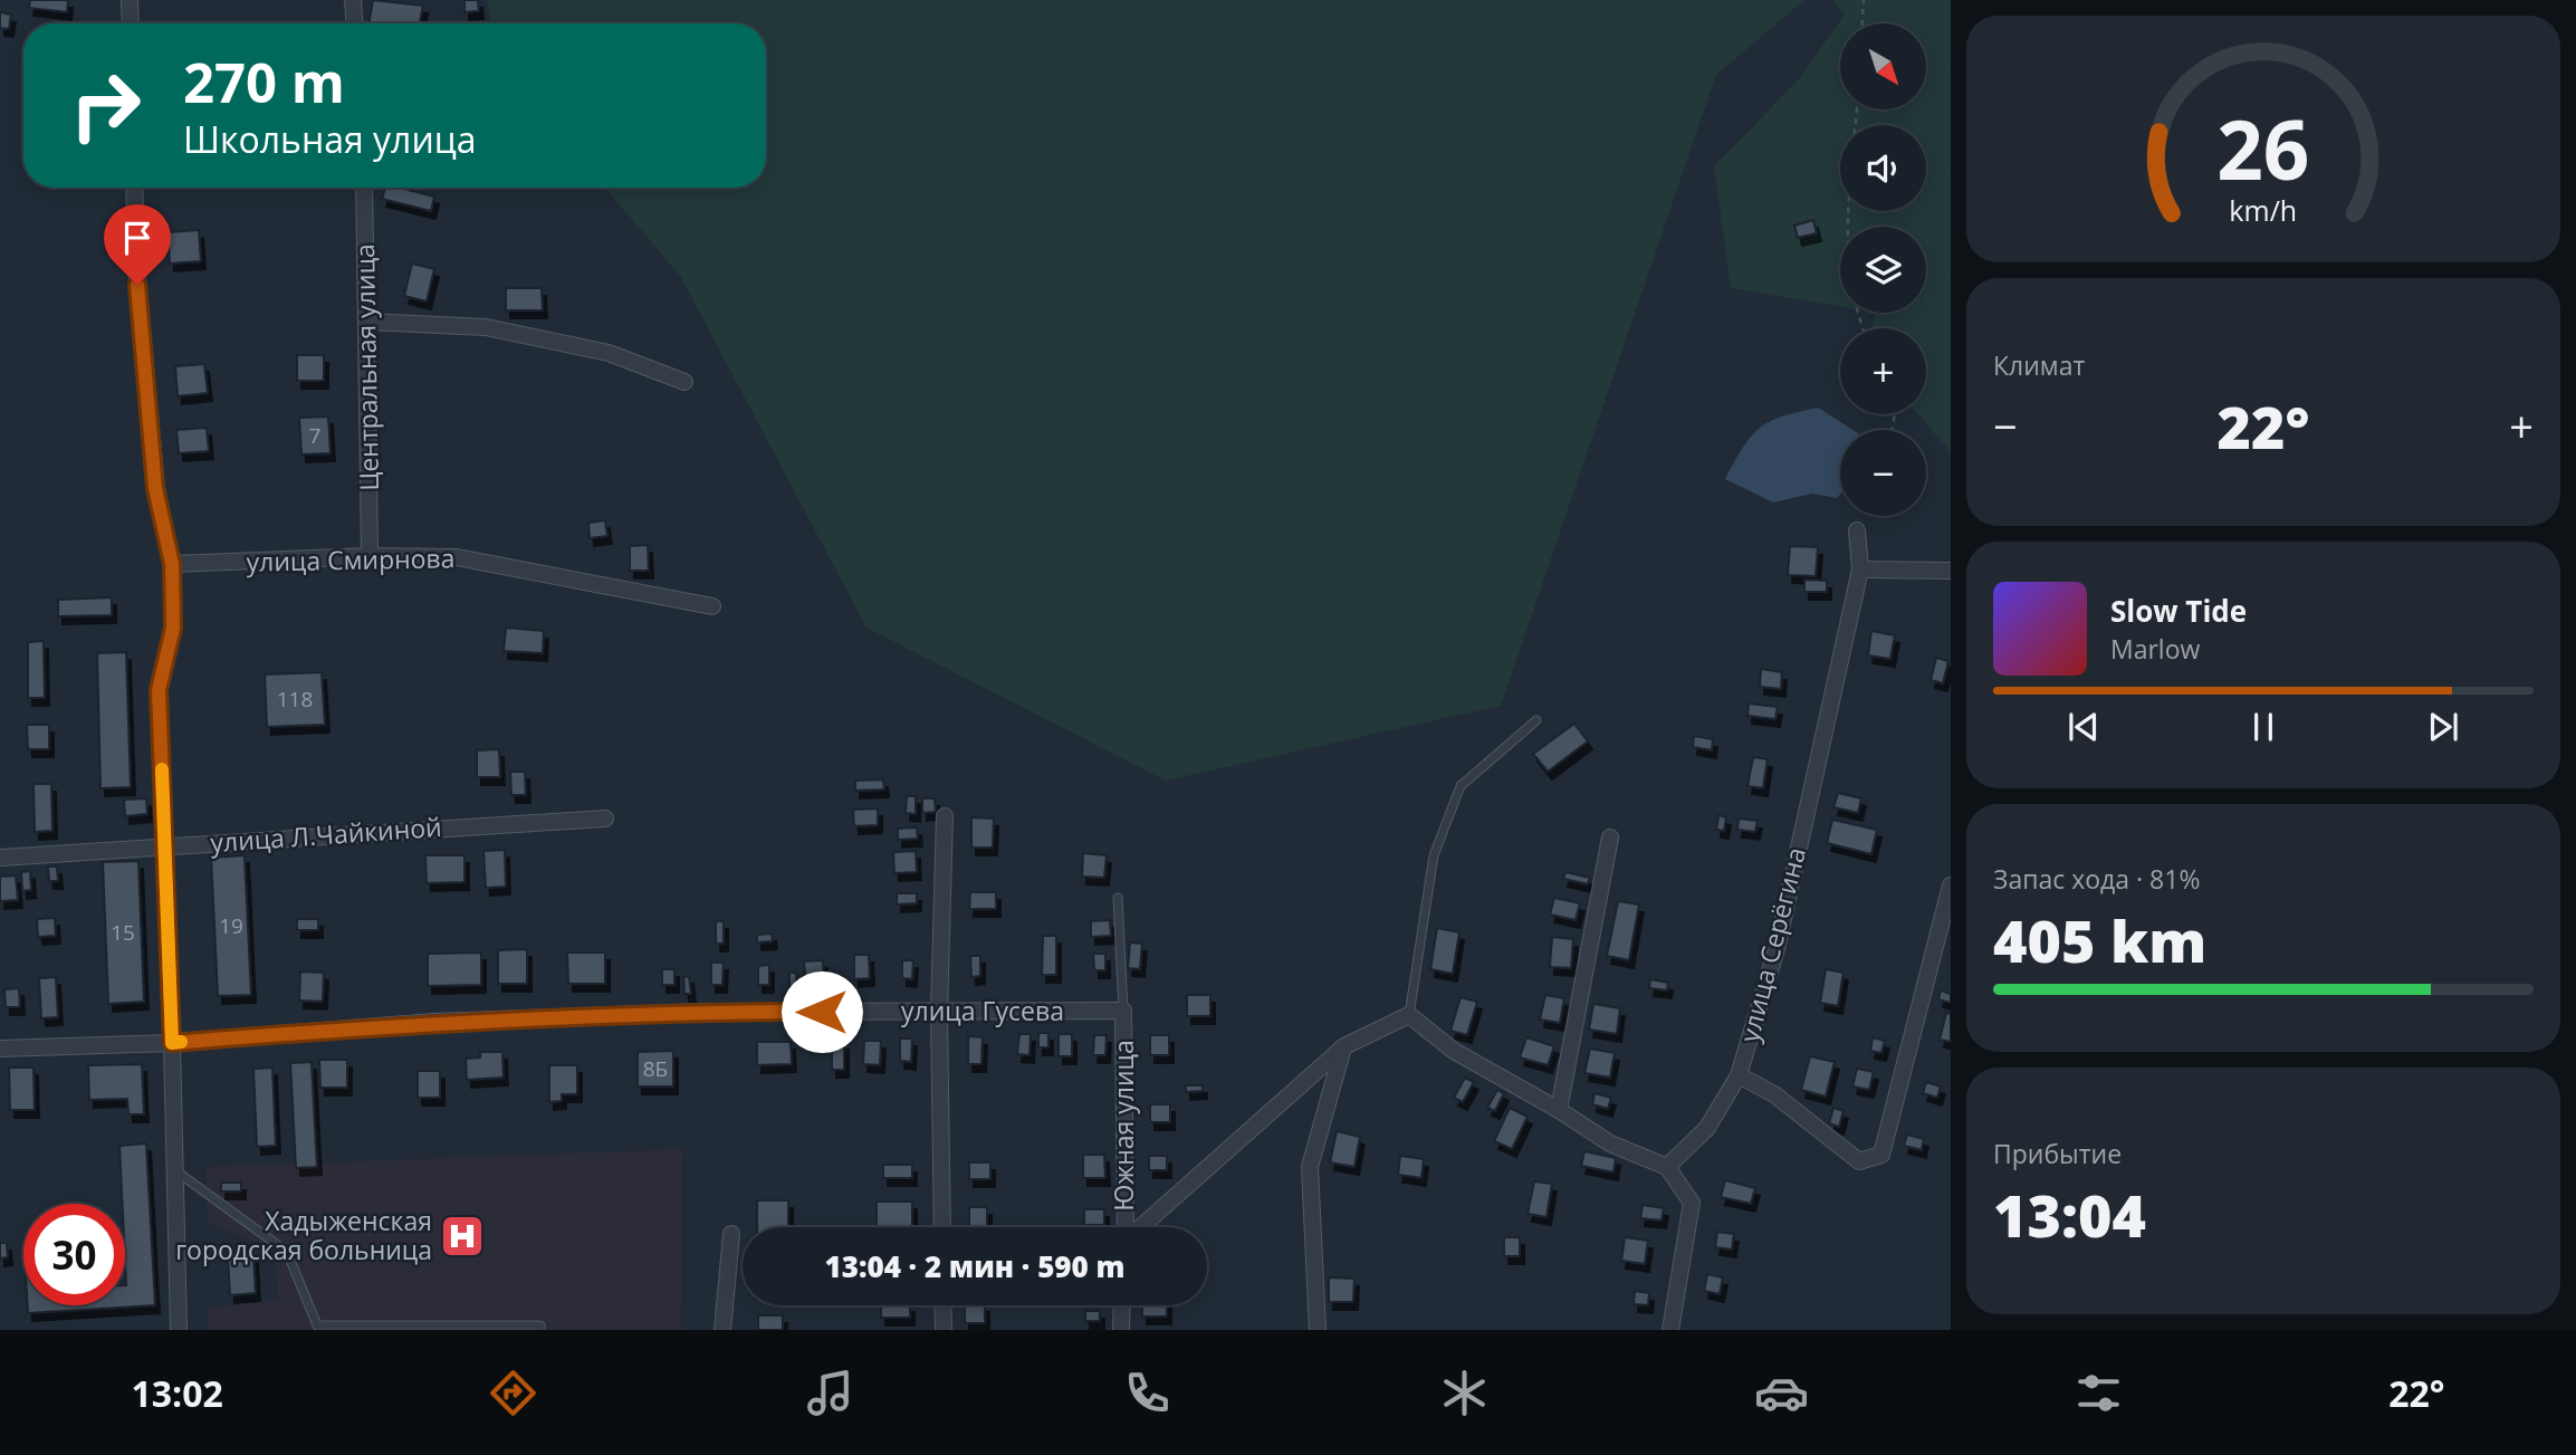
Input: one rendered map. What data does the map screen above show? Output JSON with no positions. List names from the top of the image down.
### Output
{
  "streets": {
    "street": [
      "Центральная улица",
      "улица Смирнова",
      "улица Л.Чайкиной",
      "улица Серёгина",
      "улица Гусева",
      "Южная улица"
    ]
  },
  "crossings": [
    ["Центральная улица", "улица Смирнова"],
    ["улица Гусева", "Южная улица"]
  ],
  "places": {
    "hospital": ["Хадыженская городская больница"]
  },
  "house_numbers": [
    "7",
    "118",
    "19",
    "15",
    "8Б"
  ],
  "north": "bottom right",
  "page": {
    "map_buttons": ["+", "−"],
    "turn": ["270 m", "Школьная улица"],
    "tile": [
      "Климат",
      ["Запас хода · 81%", "405 km"],
      ["Прибытие", "13:04"]
    ],
    "heat": ["−", "22°", "+"],
    "song": ["Slow Tide", "Marlow"],
    "limit": "30",
    "trip": "13:04 · 2 мин · 590 m",
    "tabs": ["13:02", "22°"],
    "gauge": ["26", "km/h"]
  }
}
